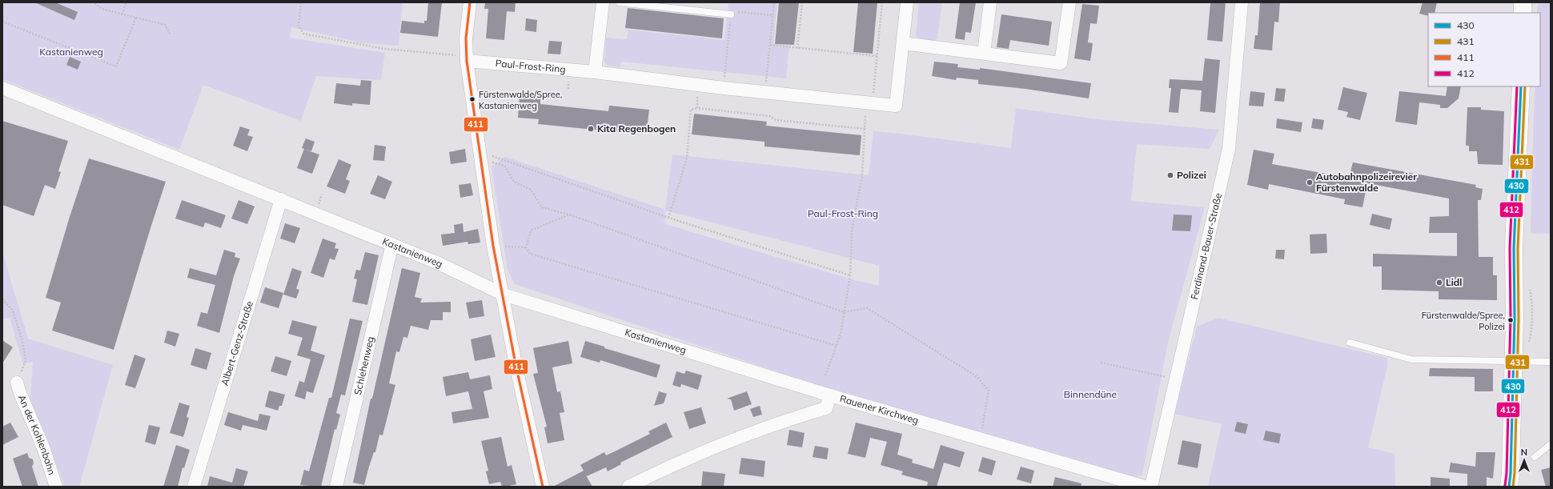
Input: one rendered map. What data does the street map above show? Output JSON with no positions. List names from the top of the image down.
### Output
{
  "streets": {
    "street": [
      "Paul-Frost-Ring",
      "Ferdinand-Bauer-Straße",
      "Kastanienweg",
      "Albert-Genz-Straße",
      "Schlehenweg",
      "Rauener Kirchweg",
      "An der Kohlenbahn"
    ]
  },
  "crossings": [
    ["Kastanienweg", "Albert-Genz-Straße"],
    ["Kastanienweg", "Schlehenweg"],
    ["Kastanienweg", "Rauener Kirchweg"]
  ],
  "parks": ["Kastanienweg", "Paul-Frost-Ring", "Binnendüne"],
  "places": [
    "Fürstenwalde/Spree, Kastanienweg",
    "Kita Regenbogen",
    "Polizei",
    "Autobahnpolizeirevier Fürstenwalde",
    "Lidl",
    "Fürstenwalde/Spree, Polizei"
  ],
  "lines": [
    "transit line 411",
    "transit line 430",
    "transit line 431",
    "transit line 412"
  ],
  "legend": [
    "430",
    "431",
    "411",
    "412"
  ],
  "north": "top"
}
